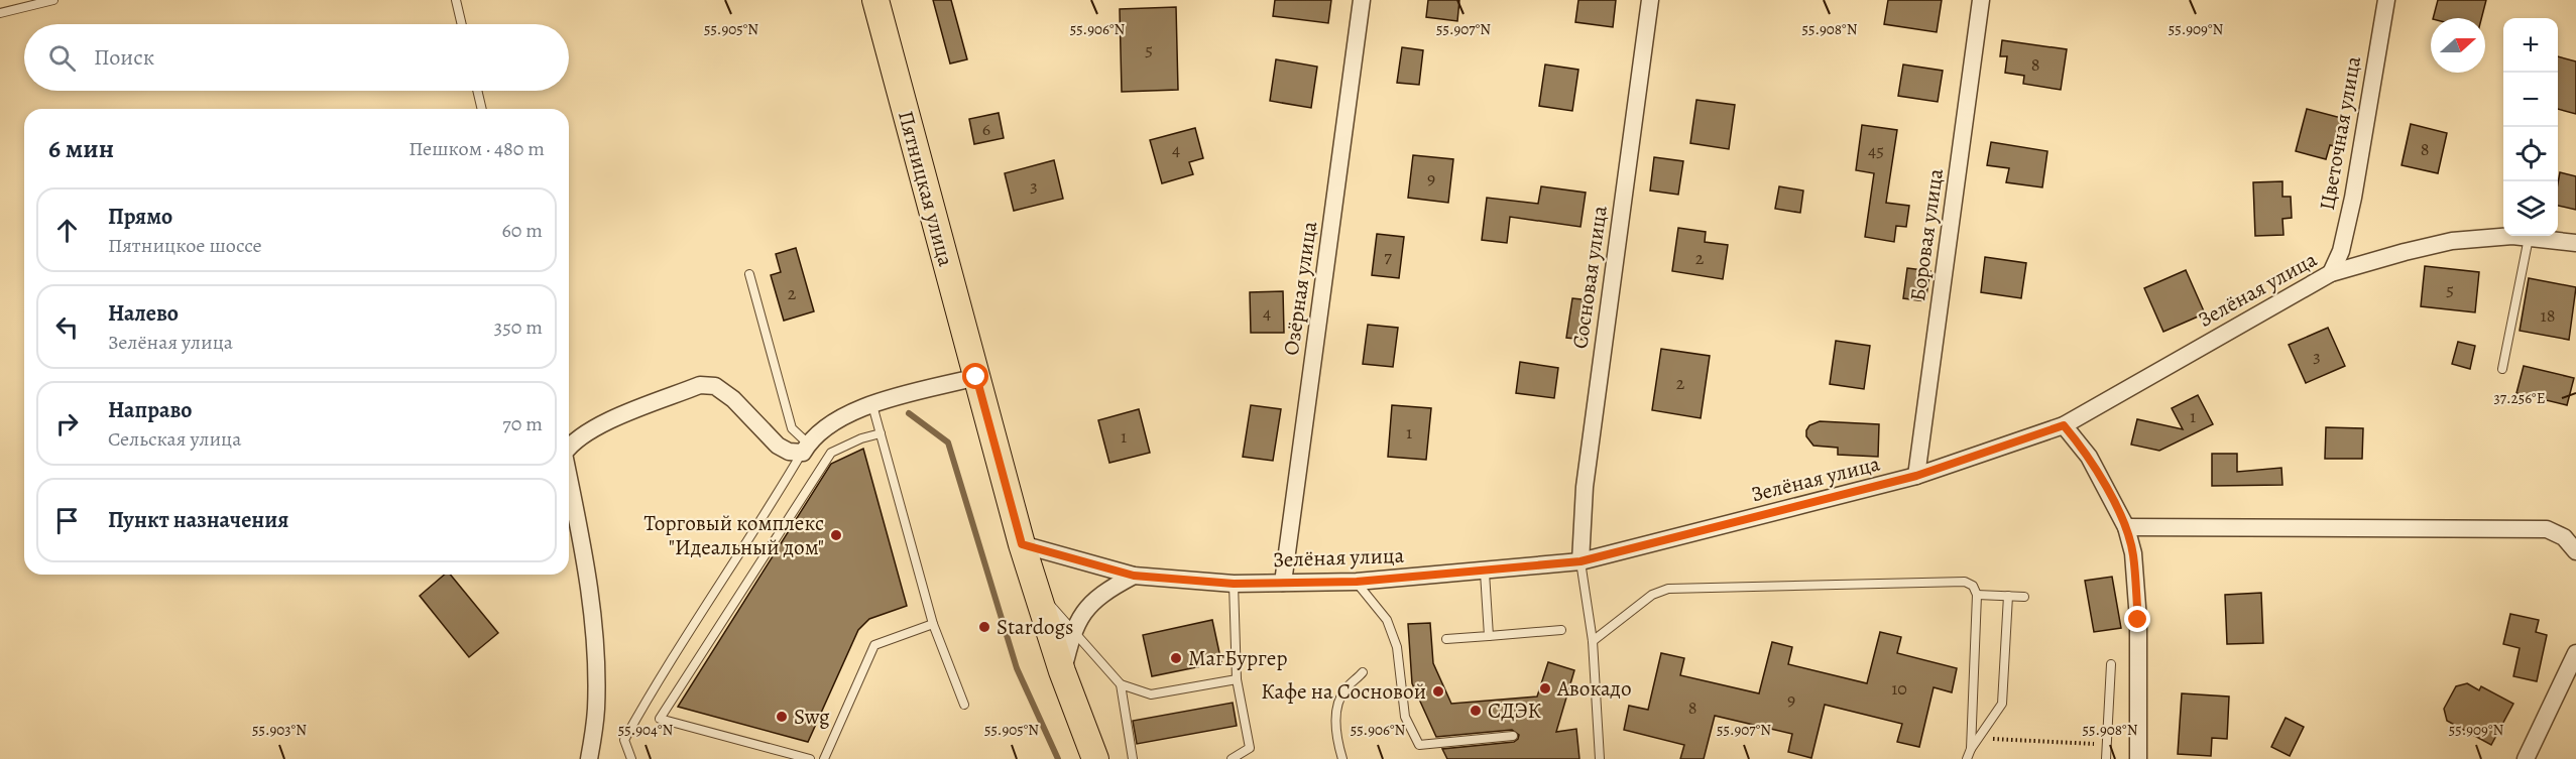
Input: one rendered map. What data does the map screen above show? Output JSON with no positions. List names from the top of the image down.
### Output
{
  "streets": {
    "main road": ["Пятницкая улица"],
    "street": [
      "Цветочная улица",
      "Боровая улица",
      "Сосновая улица",
      "Озёрная улица",
      "Зелёная улица"
    ]
  },
  "crossings": [
    ["Цветочная улица", "Зелёная улица"],
    ["Пятницкая улица", "Зелёная улица"],
    ["Боровая улица", "Зелёная улица"],
    ["Сосновая улица", "Зелёная улица"],
    ["Озёрная улица", "Зелёная улица"]
  ],
  "places": [
    "Торговый комплекс \"Идеальный дом\"",
    "Stardogs",
    "МагБургер",
    "Авокадо",
    "Кафе на Сосновой",
    "СДЭК",
    "Swg"
  ],
  "house_numbers": [
    "5",
    "8",
    "6",
    "4",
    "8",
    "45",
    "9",
    "3",
    "7",
    "2",
    "5",
    "2",
    "4",
    "18",
    "3",
    "2",
    "1",
    "1",
    "1",
    "10",
    "9",
    "8"
  ],
  "north": "right",
  "page": {
    "map_buttons": ["+", "−"],
    "search": "Поиск",
    "heading": ["6 мин", "Пешком · 480 m"],
    "list": [
      ["Прямо", "Пятницкое шоссе", "60 m"],
      ["Налево", "Зелёная улица", "350 m"],
      ["Направо", "Сельская улица", "70 m"],
      "Пункт назначения"
    ]
  },
  "coordinates": [
    "55.905°N",
    "55.906°N",
    "55.907°N",
    "55.908°N",
    "55.909°N",
    "37.256°E",
    "55.903°N",
    "55.904°N"
  ]
}
